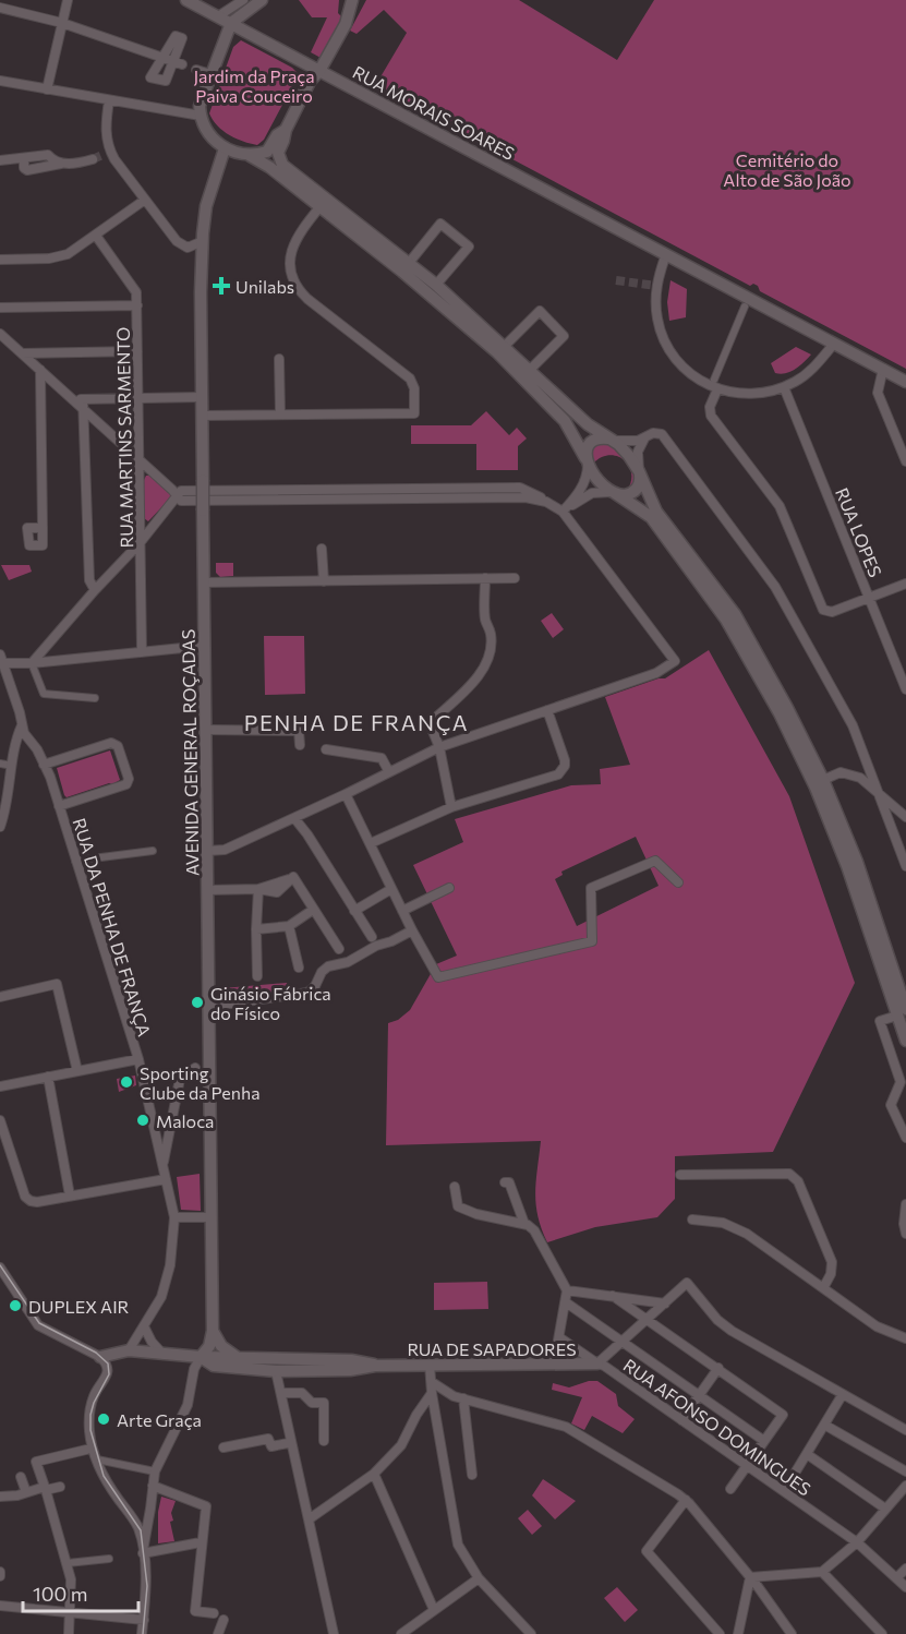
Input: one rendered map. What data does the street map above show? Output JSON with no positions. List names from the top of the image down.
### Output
{
  "streets": {
    "street": [
      "RUA MORAIS SOARES",
      "RUA MARTINS SARMENTO",
      "RUA LOPES",
      "AVENIDA GENERAL ROÇADAS",
      "RUA DA PENHA DE FRANÇA",
      "RUA DE SAPADORES",
      "RUA AFONSO DOMINGUES"
    ]
  },
  "crossings": [
    ["AVENIDA GENERAL ROÇADAS", "RUA DE SAPADORES"],
    ["RUA DA PENHA DE FRANÇA", "RUA DE SAPADORES"],
    ["RUA DE SAPADORES", "RUA AFONSO DOMINGUES"]
  ],
  "districts": ["PENHA DE FRANÇA"],
  "parks": ["Jardim da Praça Paiva Couceiro", "Cemitério do Alto de São João"],
  "places": {
    "health": ["Unilabs"],
    "other": [
      "Ginásio Fábrica do Físico",
      "Sporting Clube da Penha",
      "Maloca",
      "DUPLEX AIR",
      "Arte Graça"
    ]
  },
  "scale_bar": "100 m"
}
